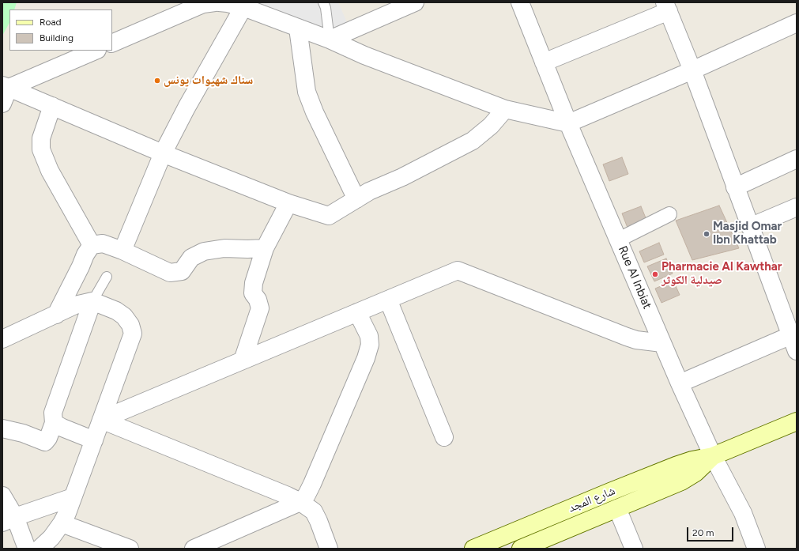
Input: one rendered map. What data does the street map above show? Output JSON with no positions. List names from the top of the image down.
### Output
{
  "streets": {
    "main road": ["شارع المجد"],
    "street": ["Rue Al Inbiat"]
  },
  "crossings": [
    ["Rue Al Inbiat", "شارع المجد"]
  ],
  "places": ["سناك شهيوات يونس", "Masjid Omar Ibn Khattab", "Pharmacie Al Kawthar صيدلية الكوثر"],
  "legend": ["Road", "Building"],
  "scale_bar": "20 m"
}
